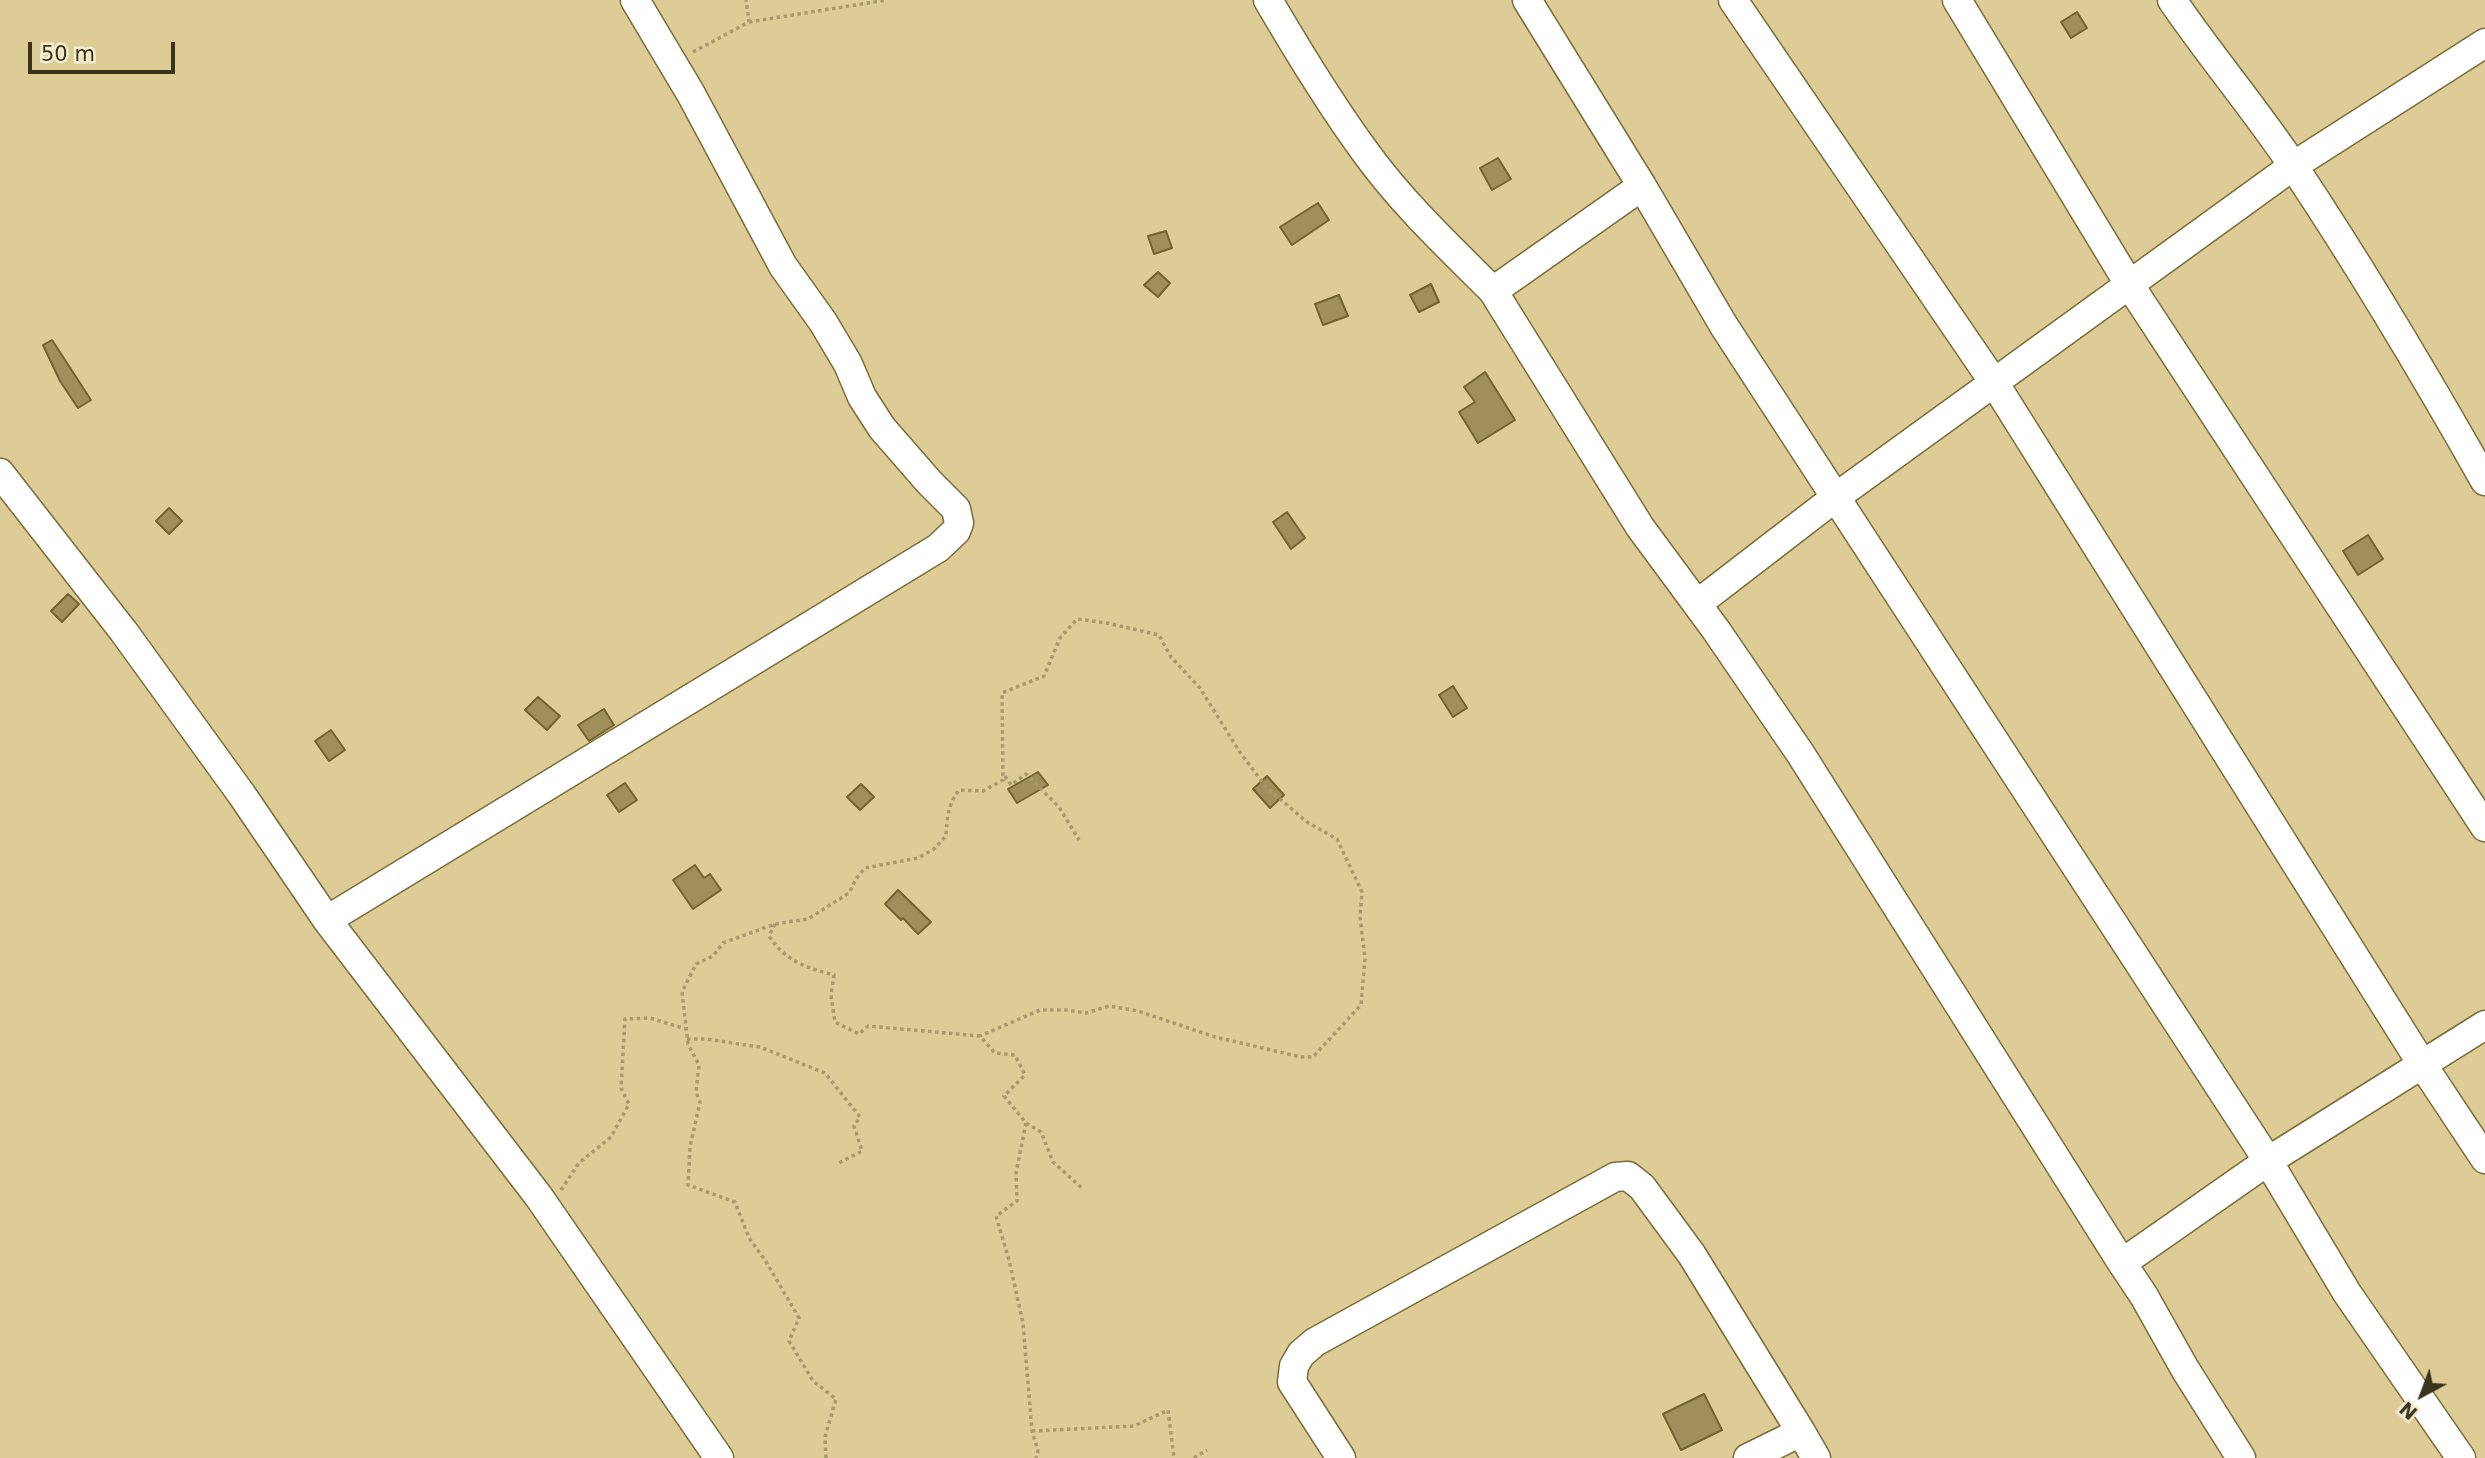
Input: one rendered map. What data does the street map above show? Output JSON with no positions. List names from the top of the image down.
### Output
{
  "scale_bar": "50 m",
  "north": "bottom left"
}
